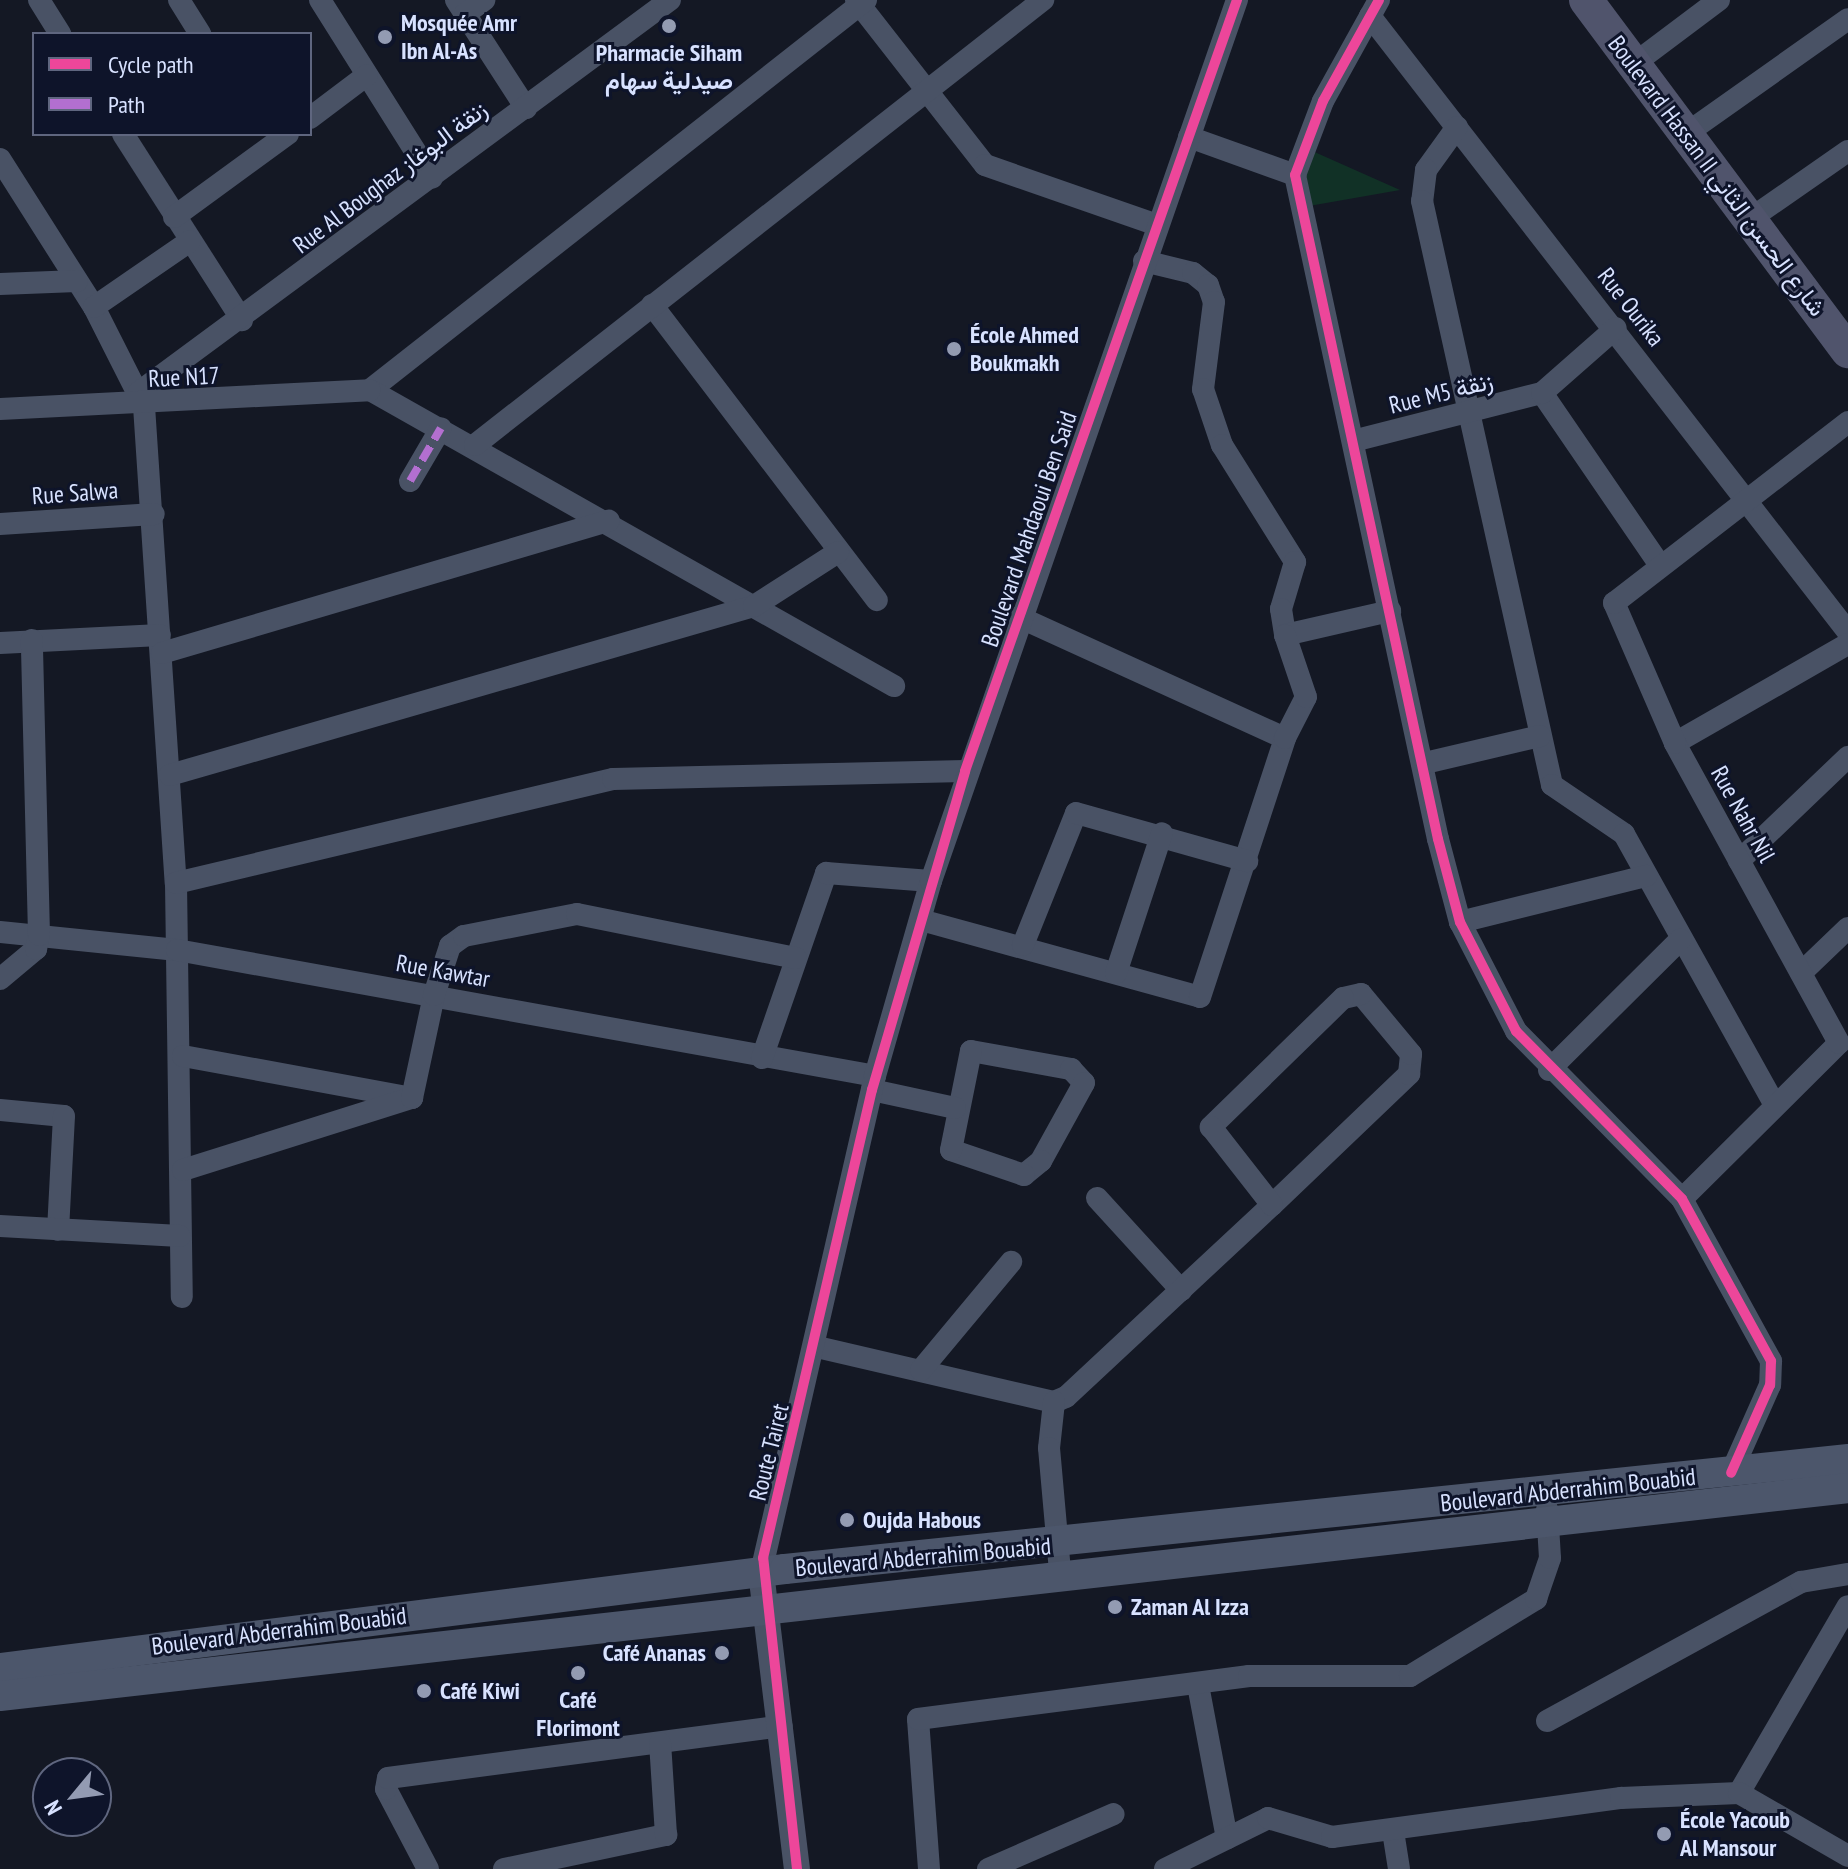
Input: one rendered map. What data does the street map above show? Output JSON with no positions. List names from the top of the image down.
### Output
{
  "streets": {
    "main road": ["Boulevard Hassan II شارع الحسن الثاني", "Boulevard Abderrahim Bouabid"],
    "street": [
      "Rue Al Boughaz زنقة البوغاز",
      "Rue Ourika",
      "Rue N17",
      "Rue M5 زنقة",
      "Rue Salwa",
      "Boulevard Mahdaoui Ben Said",
      "Rue Nahr Nil",
      "Rue Kawtar",
      "Route Tairet"
    ]
  },
  "crossings": [
    ["Rue Al Boughaz زنقة البوغاز", "Rue N17"],
    ["Boulevard Mahdaoui Ben Said", "Rue Kawtar"],
    ["Boulevard Mahdaoui Ben Said", "Route Tairet"],
    ["Rue Kawtar", "Route Tairet"],
    ["Route Tairet", "Boulevard Abderrahim Bouabid"]
  ],
  "places": [
    "Pharmacie Siham صيدلية سهام",
    "Mosquée Amr Ibn Al-As",
    "École Ahmed Boukmakh",
    "Oujda Habous",
    "Zaman Al Izza",
    "Café Ananas",
    "Café Florimont",
    "Café Kiwi",
    "École Yacoub Al Mansour"
  ],
  "legend": ["Cycle path", "Path"],
  "north": "bottom left"
}
